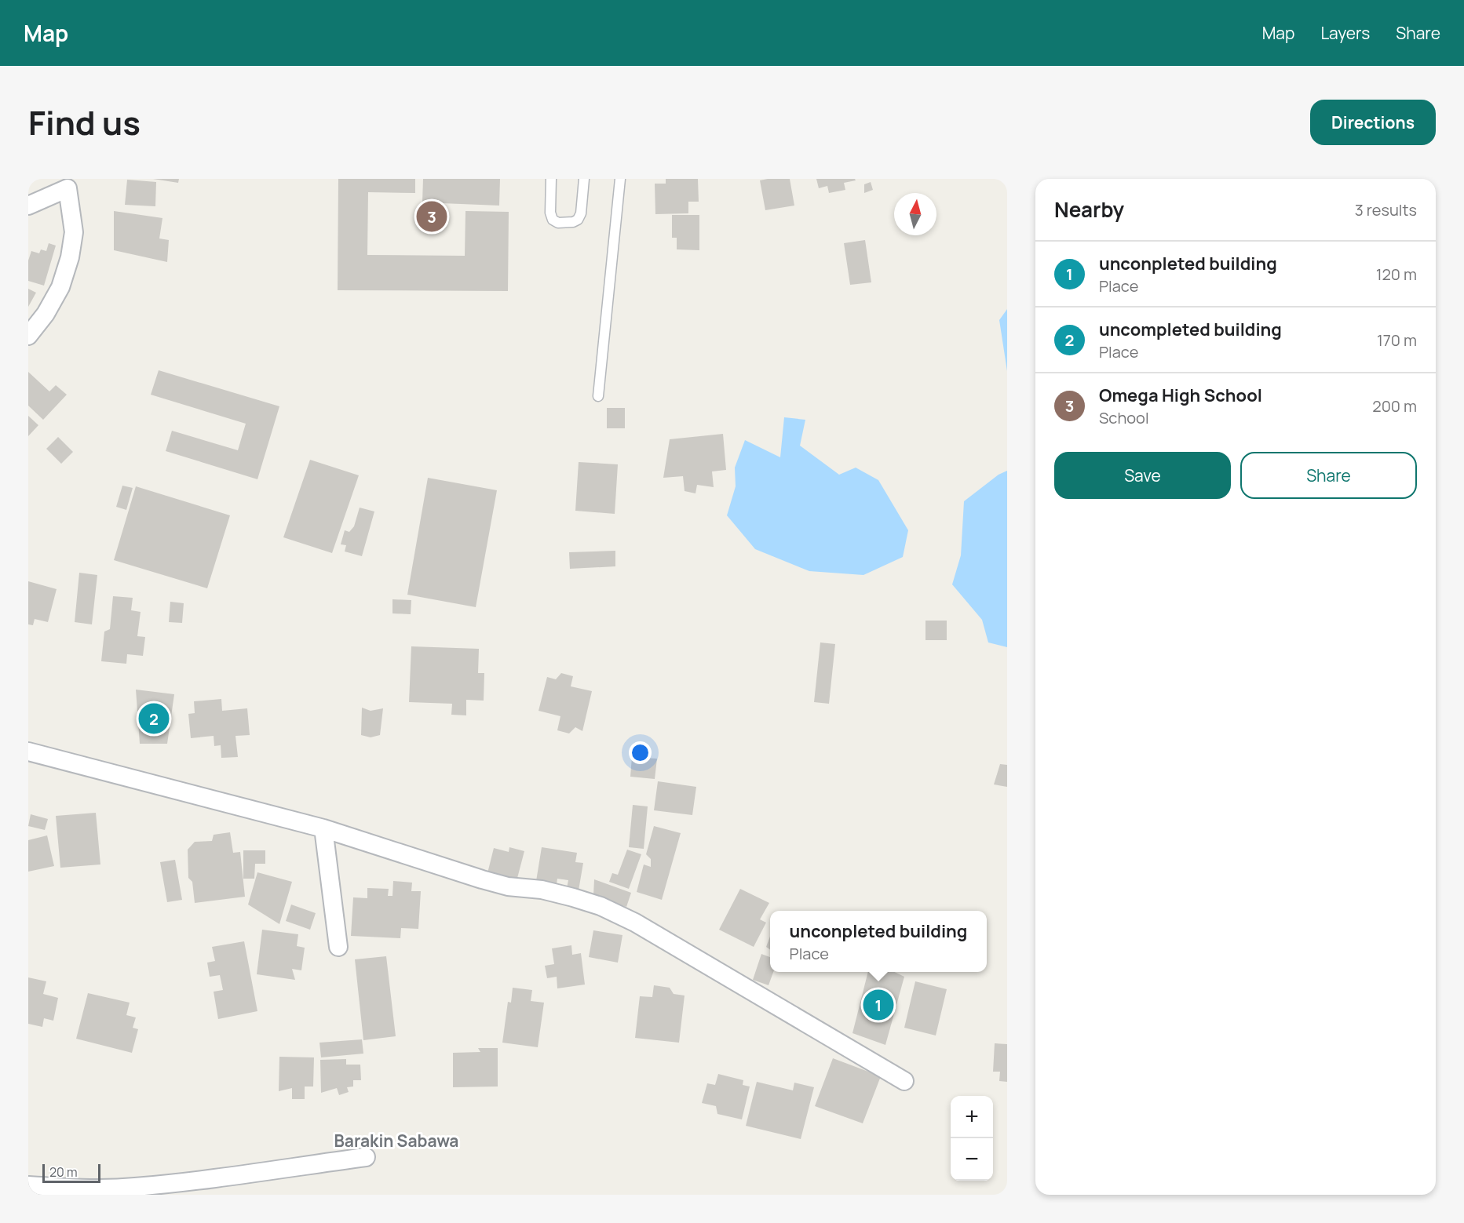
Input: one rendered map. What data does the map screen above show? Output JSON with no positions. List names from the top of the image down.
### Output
{
  "districts": ["Barakin Sabawa"],
  "scale_bar": "20 m",
  "north": "top",
  "page": {
    "header": "Map",
    "nav": ["Map", "Layers", "Share"],
    "title": "Find us",
    "buttons": [
      "Directions",
      ["Save", "Share"]
    ],
    "heading": ["Nearby", "3 results"],
    "pins": ["3", "2", "1"],
    "list": [
      {
        "mark": "1",
        "name": "unconpleted building",
        "note": "Place",
        "value": "120 m"
      },
      {
        "mark": "2",
        "name": "uncompleted building",
        "note": "Place",
        "value": "170 m"
      },
      {
        "mark": "3",
        "name": "Omega High School",
        "note": "School",
        "value": "200 m"
      }
    ],
    "popup": ["unconpleted building", "Place"],
    "map_buttons": ["+", "−"],
    "scale": "20 m"
  }
}
